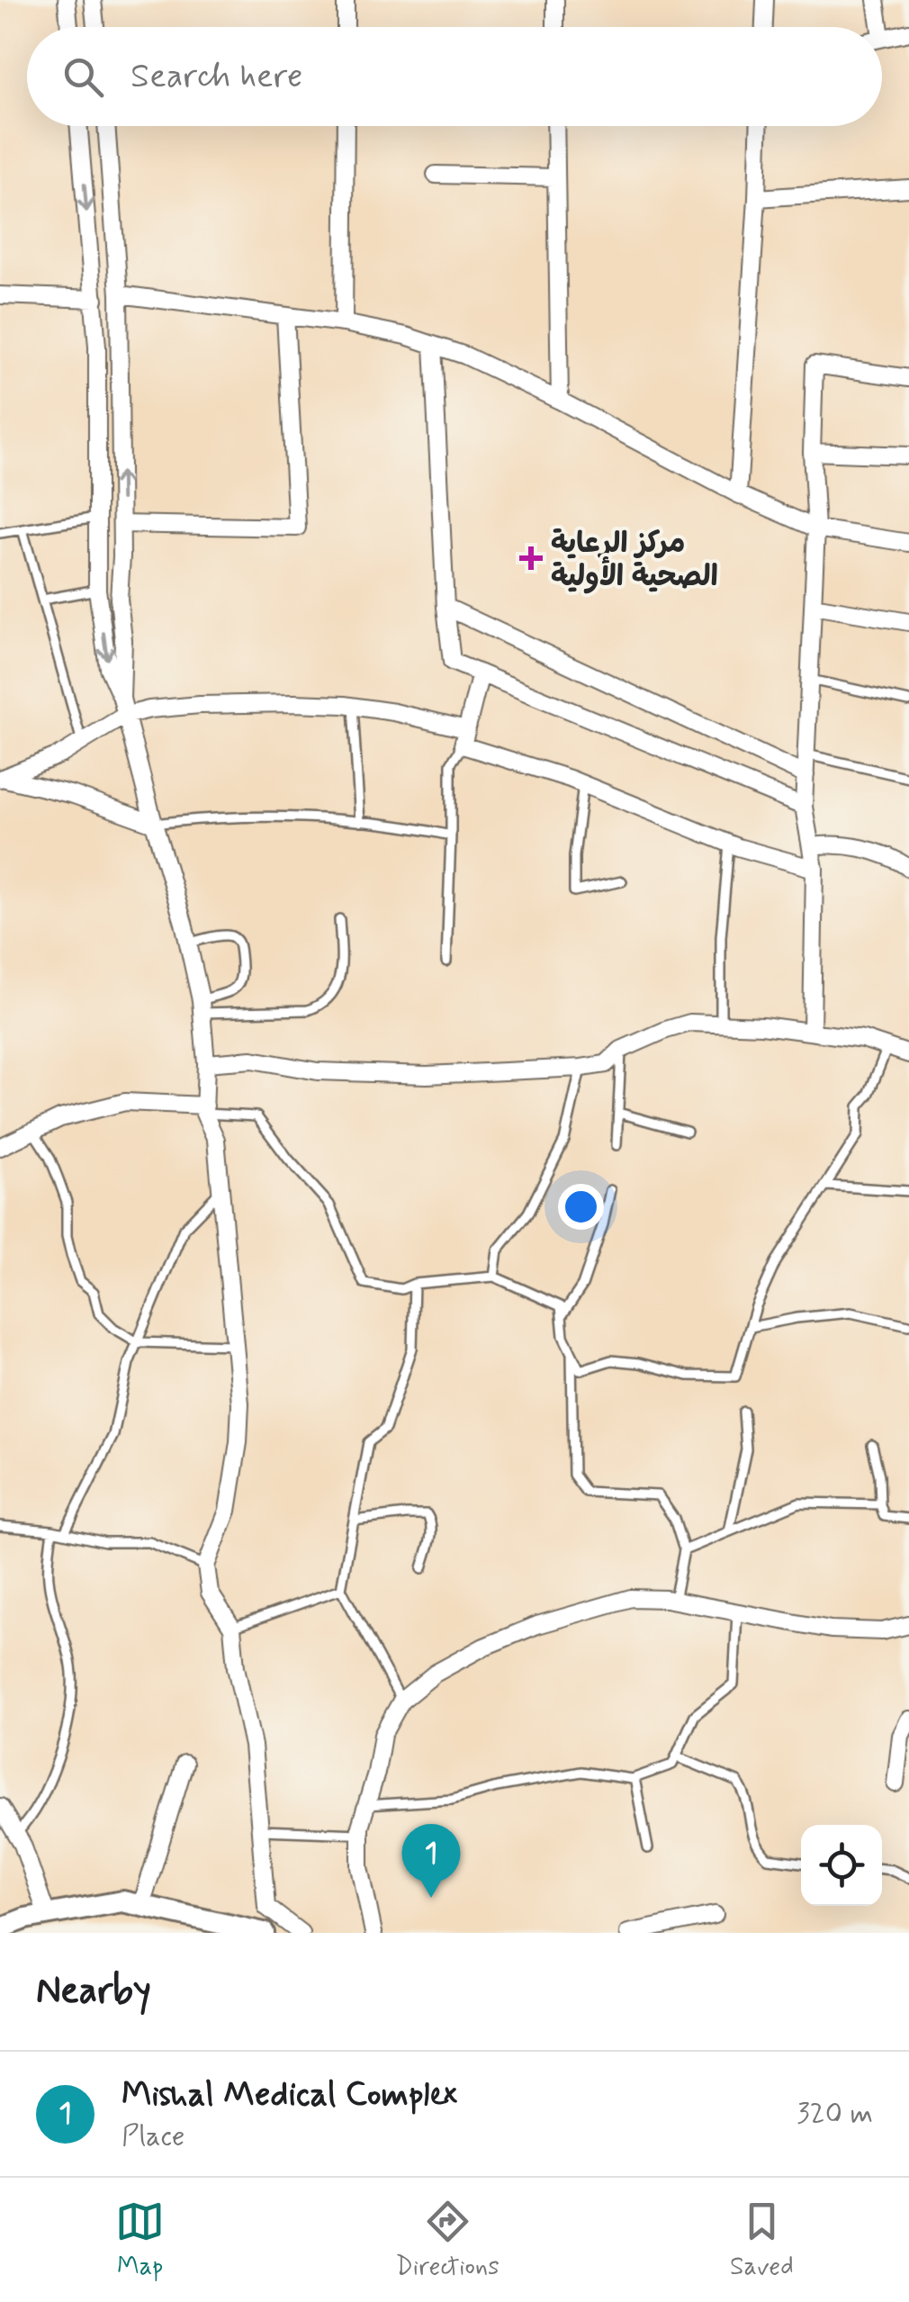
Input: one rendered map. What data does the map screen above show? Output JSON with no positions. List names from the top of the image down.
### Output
{
  "places": {
    "health": ["مركز الرعاية الصحية الأولية"]
  },
  "page": {
    "search": "Search here",
    "pins": "1",
    "heading": "Nearby",
    "list": [
      {
        "mark": "1",
        "name": "Mishal Medical Complex",
        "note": "Place",
        "value": "320 m"
      }
    ],
    "nav": ["Map", "Directions", "Saved"]
  }
}
